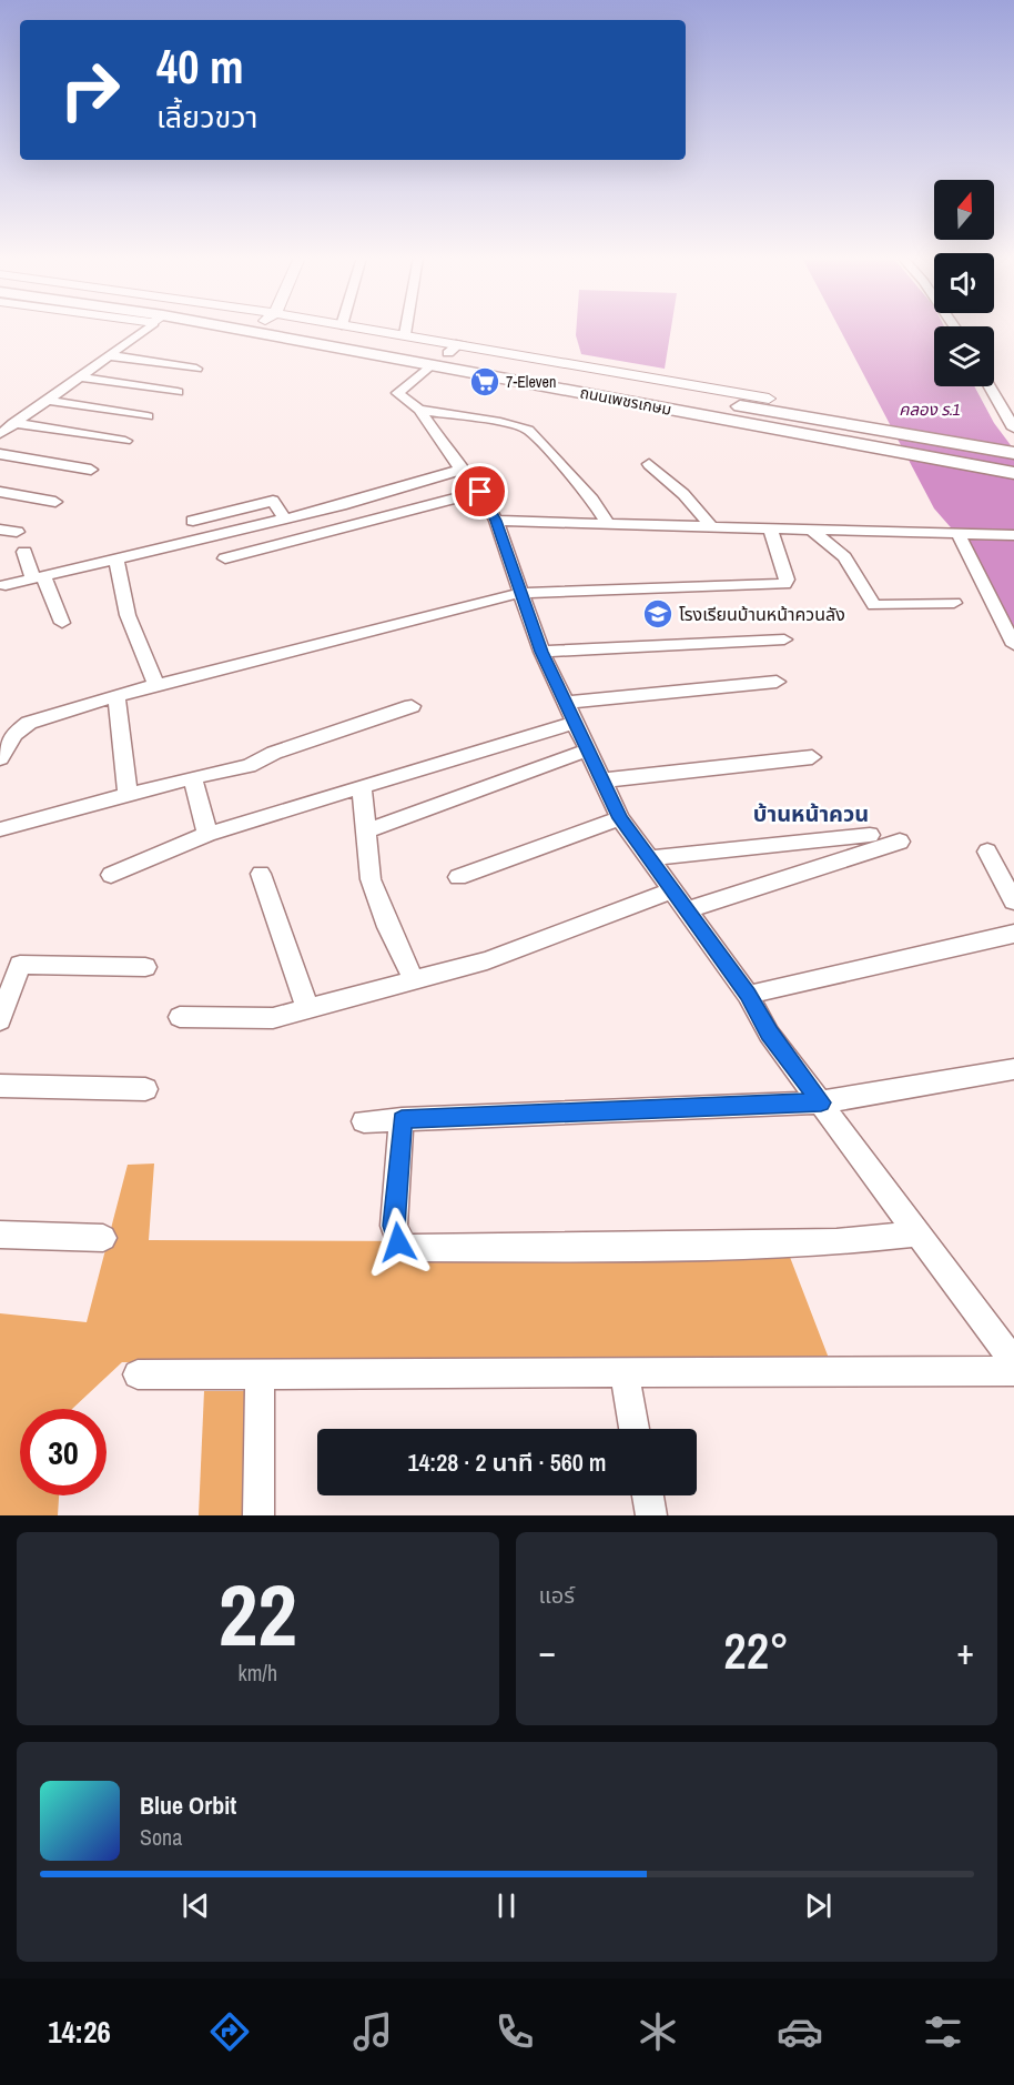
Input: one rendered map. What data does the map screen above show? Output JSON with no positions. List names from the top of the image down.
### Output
{
  "streets": {
    "main road": ["ถนนเพชรเกษม"]
  },
  "districts": ["บ้านหน้าควน"],
  "water": ["คลอง ร.1"],
  "places": {
    "supermarket": ["7-Eleven"],
    "school or university": ["โรงเรียนบ้านหน้าควนลัง"]
  },
  "north": "top",
  "page": {
    "turn": ["40 m", "เลี้ยวขวา"],
    "limit": "30",
    "trip": "14:28 · 2 นาที · 560 m",
    "tile": [
      ["22", "km/h"],
      "แอร์"
    ],
    "heat": ["−", "22°", "+"],
    "song": ["Blue Orbit", "Sona"],
    "tabs": "14:26"
  }
}
